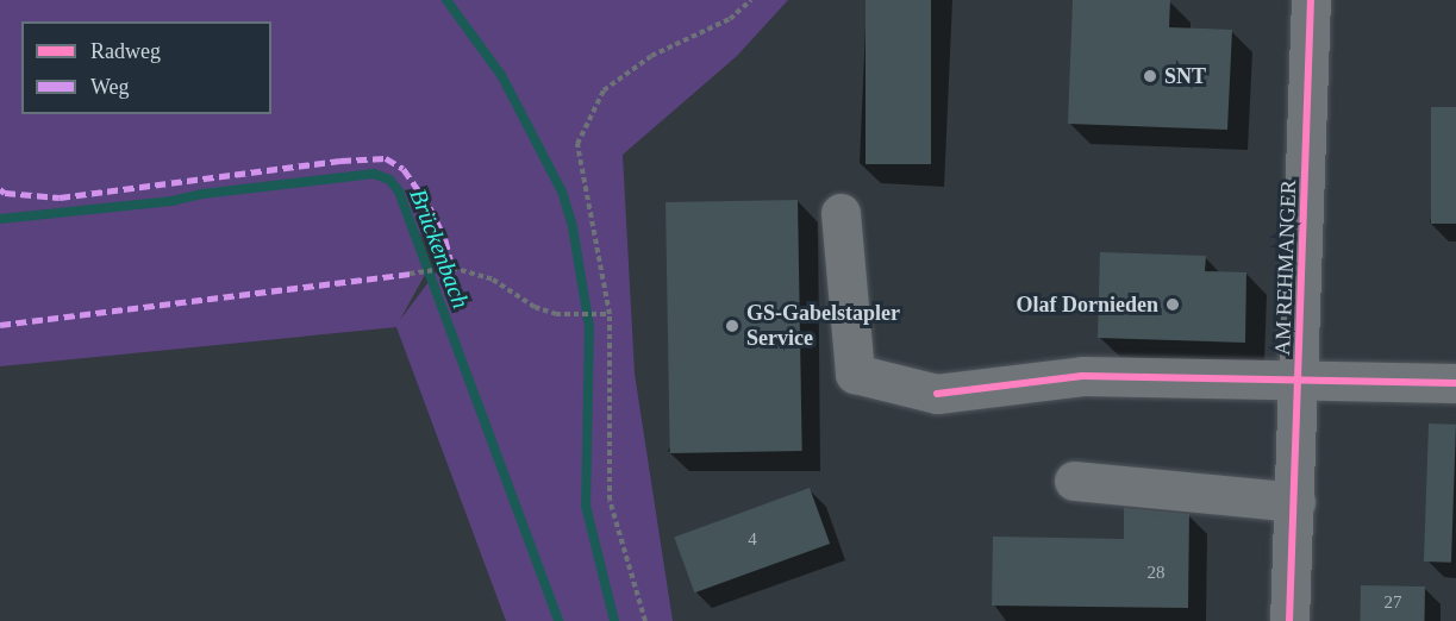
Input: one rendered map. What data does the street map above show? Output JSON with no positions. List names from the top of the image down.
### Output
{
  "streets": {
    "street": ["AM REHMANGER"]
  },
  "water": ["Brückenbach"],
  "places": ["SNT", "Olaf Dornieden", "GS-Gabelstapler Service"],
  "house_numbers": ["4", "28", "27"],
  "legend": ["Radweg", "Weg"]
}
